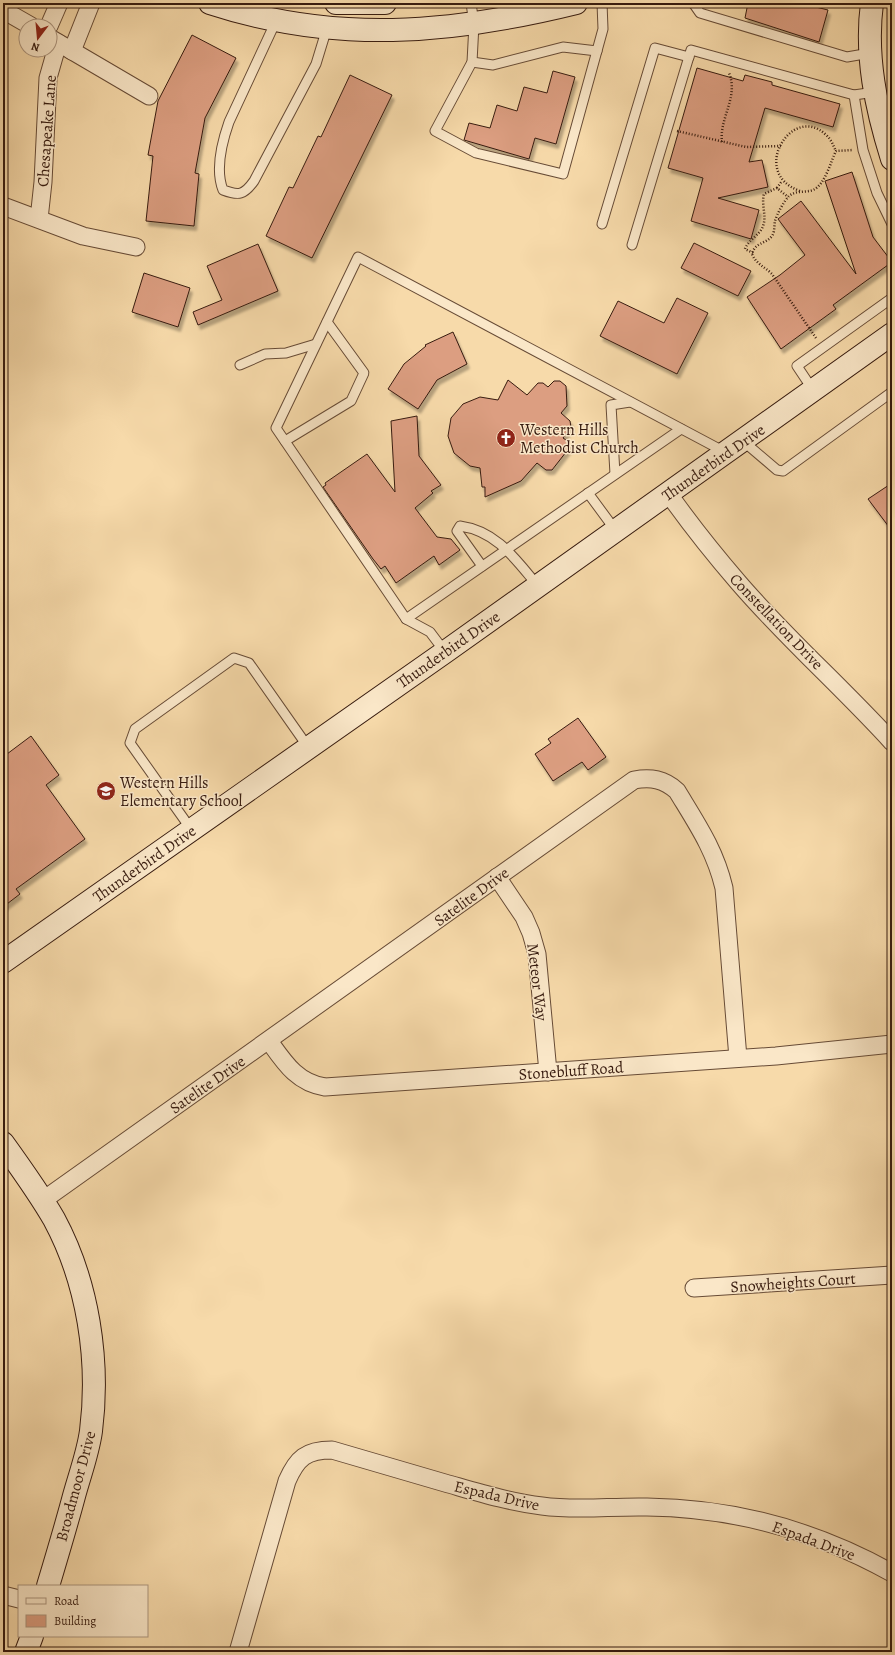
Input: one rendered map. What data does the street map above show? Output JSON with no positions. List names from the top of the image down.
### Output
{
  "streets": {
    "street": [
      "Chesapeake Lane",
      "Thunderbird Drive",
      "Constellation Drive",
      "Satelite Drive",
      "Meteor Way",
      "Stonebluff Road",
      "Snowheights Court",
      "Broadmoor Drive",
      "Espada Drive"
    ]
  },
  "crossings": [
    ["Thunderbird Drive", "Constellation Drive"],
    ["Satelite Drive", "Meteor Way"],
    ["Satelite Drive", "Stonebluff Road"],
    ["Satelite Drive", "Broadmoor Drive"],
    ["Meteor Way", "Stonebluff Road"]
  ],
  "places": {
    "church": ["Western Hills Methodist Church"],
    "school or university": ["Western Hills Elementary School"]
  },
  "legend": ["Road", "Building"],
  "north": "bottom"
}
